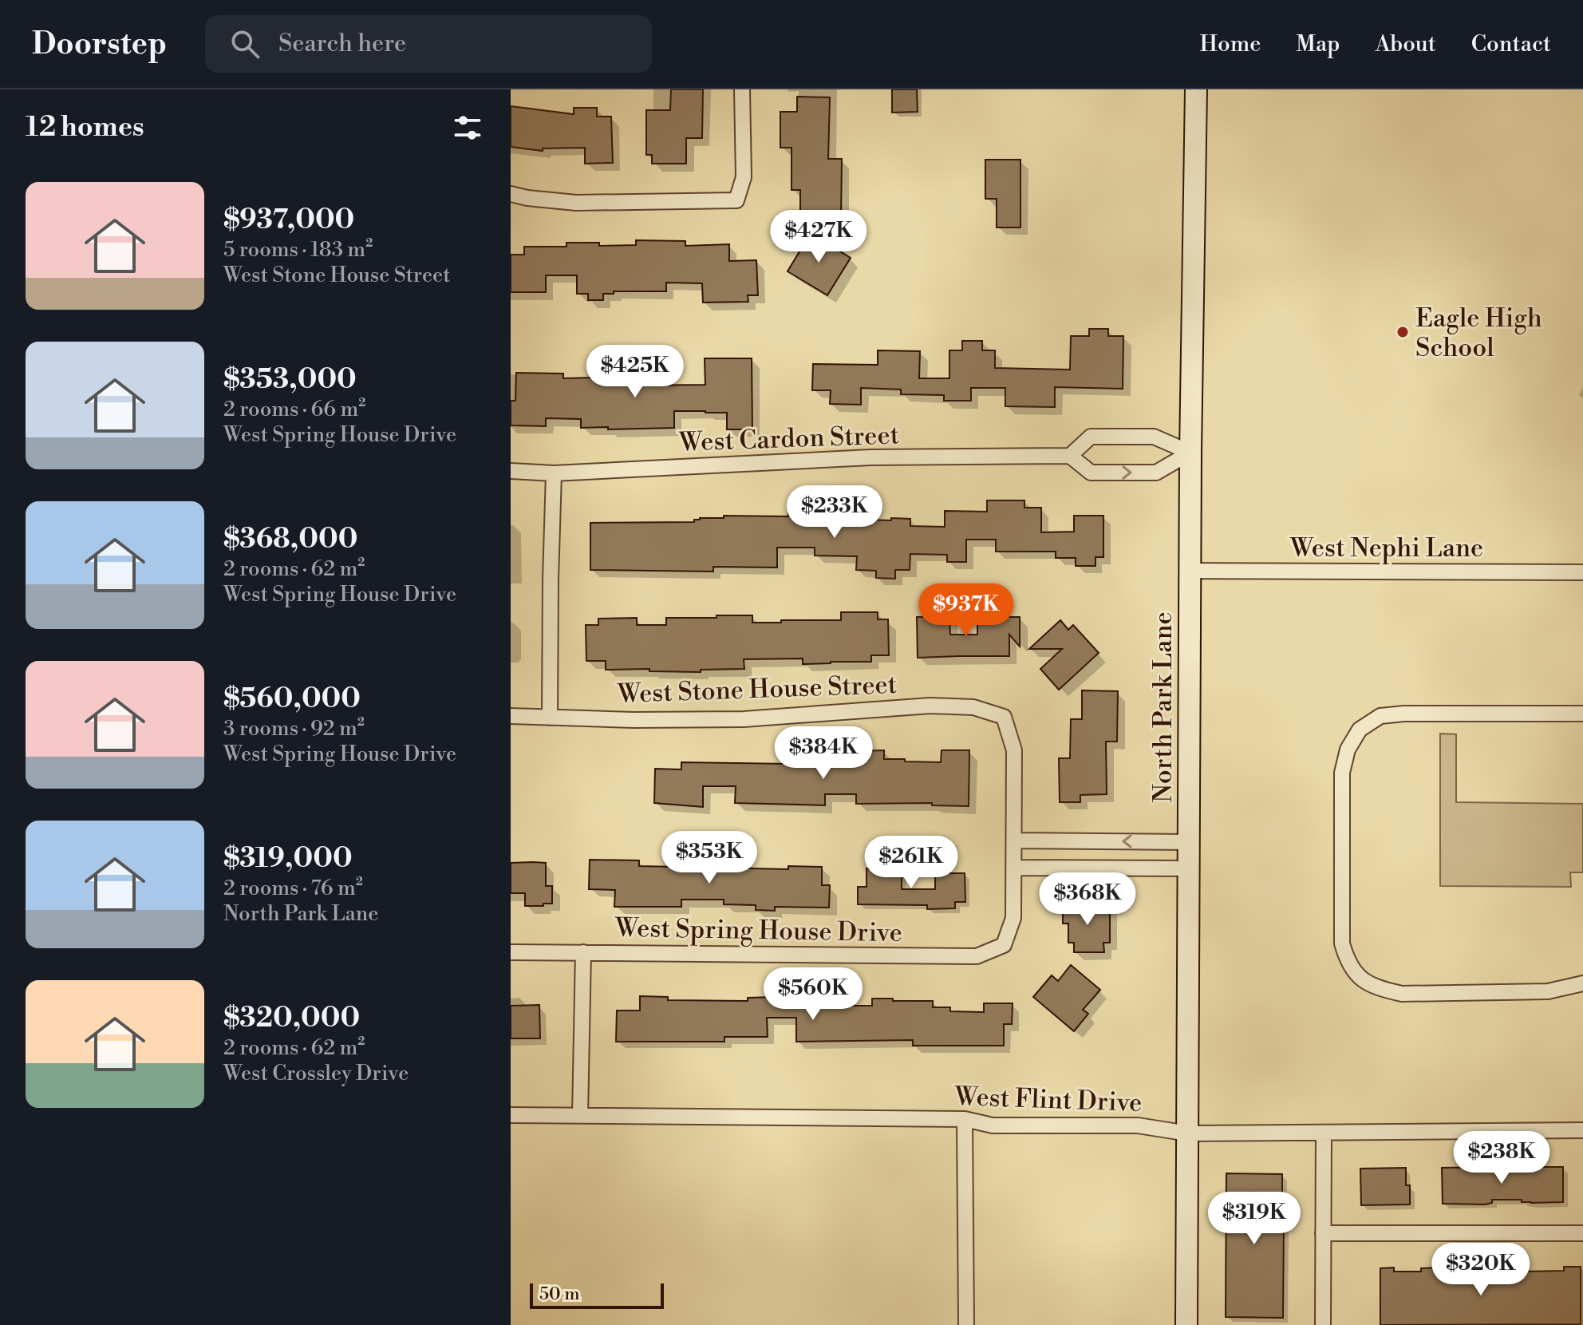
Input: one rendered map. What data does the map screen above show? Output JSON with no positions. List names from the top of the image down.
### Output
{
  "streets": {
    "street": [
      "West Cardon Street",
      "West Nephi Lane",
      "West Stone House Street",
      "North Park Lane",
      "West Spring House Drive",
      "West Flint Drive"
    ]
  },
  "crossings": [
    ["West Nephi Lane", "North Park Lane"],
    ["North Park Lane", "West Flint Drive"]
  ],
  "places": ["Eagle High School"],
  "scale_bar": "50 m",
  "page": {
    "header": "Doorstep",
    "search": "Search here",
    "nav": [
      "Home",
      "Map",
      "About",
      "Contact"
    ],
    "heading": "12 homes",
    "list": [
      {
        "name": "$937,000",
        "note": "5 rooms · 183 m² · West Stone House Street"
      },
      {
        "name": "$353,000",
        "note": "2 rooms · 66 m² · West Spring House Drive"
      },
      {
        "name": "$368,000",
        "note": "2 rooms · 62 m² · West Spring House Drive"
      },
      {
        "name": "$560,000",
        "note": "3 rooms · 92 m² · West Spring House Drive"
      },
      {
        "name": "$319,000",
        "note": "2 rooms · 76 m² · North Park Lane"
      },
      {
        "name": "$320,000",
        "note": "2 rooms · 62 m² · West Crossley Drive"
      }
    ],
    "price": [
      "$427K",
      "$425K",
      "$233K",
      "$937K",
      "$384K",
      "$353K",
      "$261K",
      "$368K",
      "$560K",
      "$238K",
      "$319K",
      "$320K"
    ],
    "scale": "50 m"
  }
}
